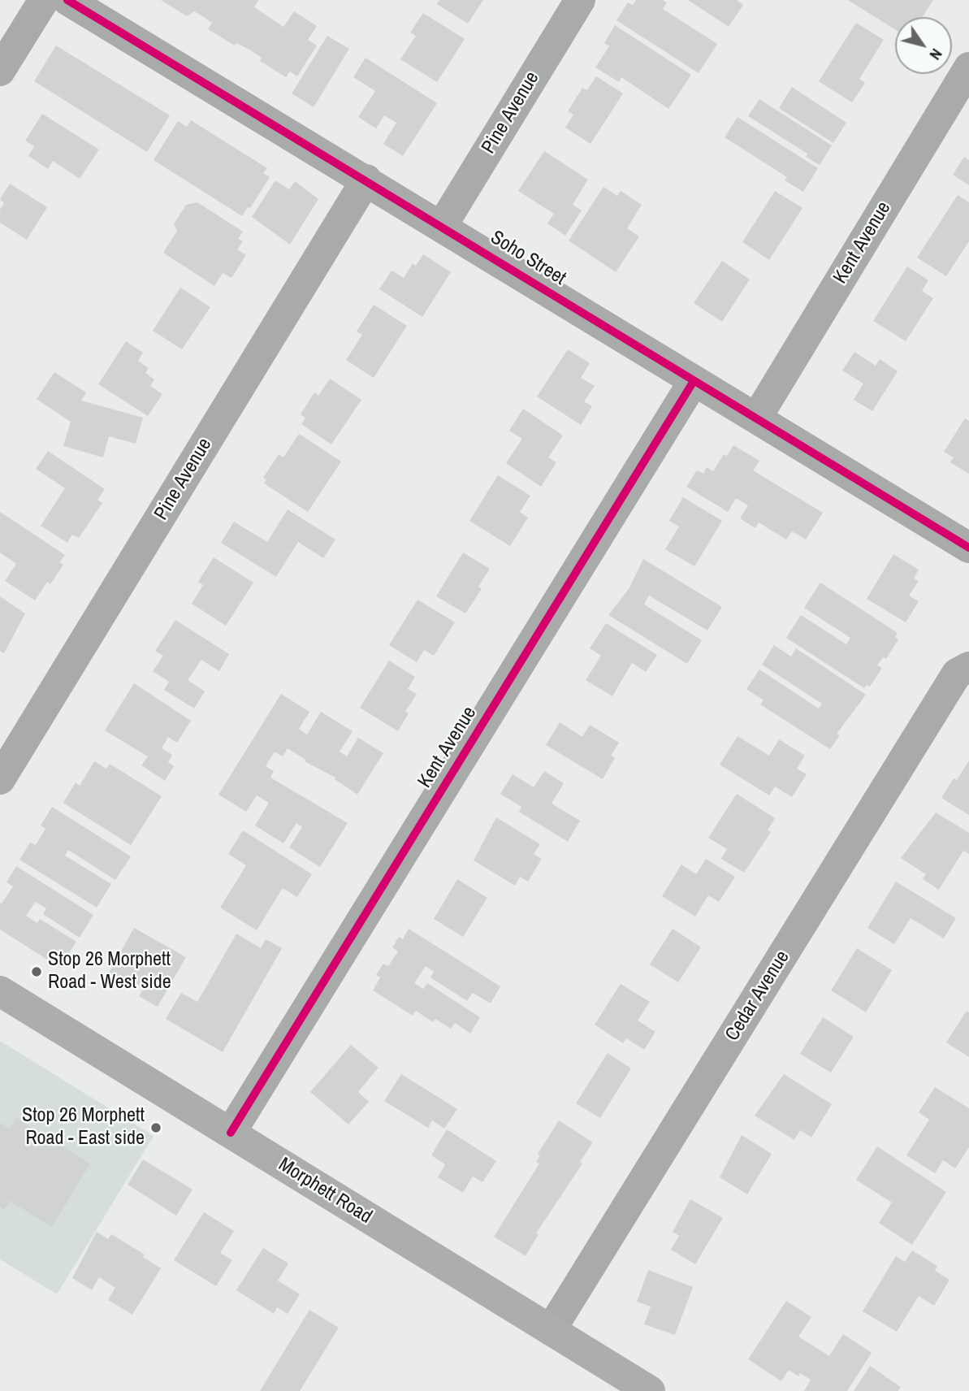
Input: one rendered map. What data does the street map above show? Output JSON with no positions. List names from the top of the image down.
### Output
{
  "streets": {
    "main road": ["Morphett Road"],
    "street": [
      "Pine Avenue",
      "Kent Avenue",
      "Soho Street",
      "Cedar Avenue"
    ]
  },
  "crossings": [
    ["Pine Avenue", "Soho Street"],
    ["Kent Avenue", "Soho Street"],
    ["Kent Avenue", "Morphett Road"],
    ["Cedar Avenue", "Morphett Road"]
  ],
  "places": ["Stop 26 Morphett Road - West side", "Stop 26 Morphett Road - East side"],
  "north": "bottom right"
}
